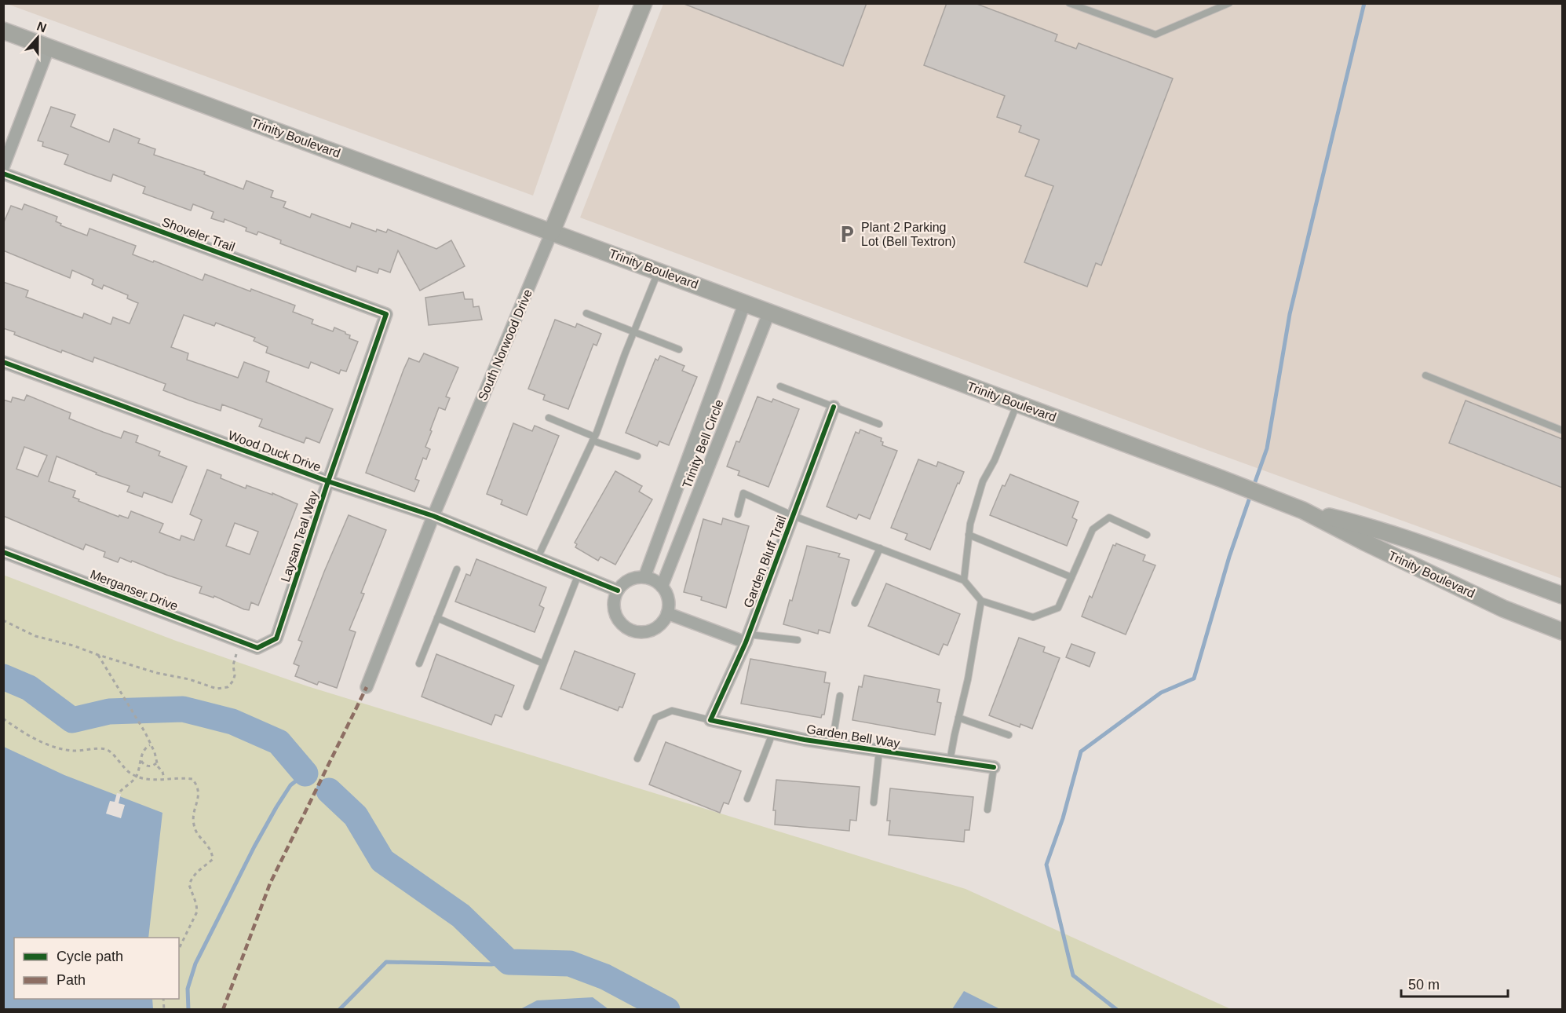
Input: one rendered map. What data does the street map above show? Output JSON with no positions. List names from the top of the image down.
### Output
{
  "streets": {
    "main road": ["Trinity Boulevard", "South Norwood Drive"],
    "street": [
      "Shoveler Trail",
      "Trinity Bell Circle",
      "Wood Duck Drive",
      "Laysan Teal Way",
      "Garden Bluff Trail",
      "Merganser Drive",
      "Garden Bell Way"
    ]
  },
  "crossings": [
    ["Trinity Boulevard", "South Norwood Drive"],
    ["Trinity Boulevard", "Trinity Bell Circle"],
    ["Shoveler Trail", "Laysan Teal Way"],
    ["South Norwood Drive", "Wood Duck Drive"],
    ["Trinity Bell Circle", "Wood Duck Drive"],
    ["Wood Duck Drive", "Laysan Teal Way"],
    ["Laysan Teal Way", "Merganser Drive"],
    ["Garden Bluff Trail", "Garden Bell Way"]
  ],
  "places": {
    "parking": ["Plant 2 Parking Lot (Bell Textron)"]
  },
  "legend": ["Cycle path", "Path"],
  "scale_bar": "50 m",
  "north": "top"
}
